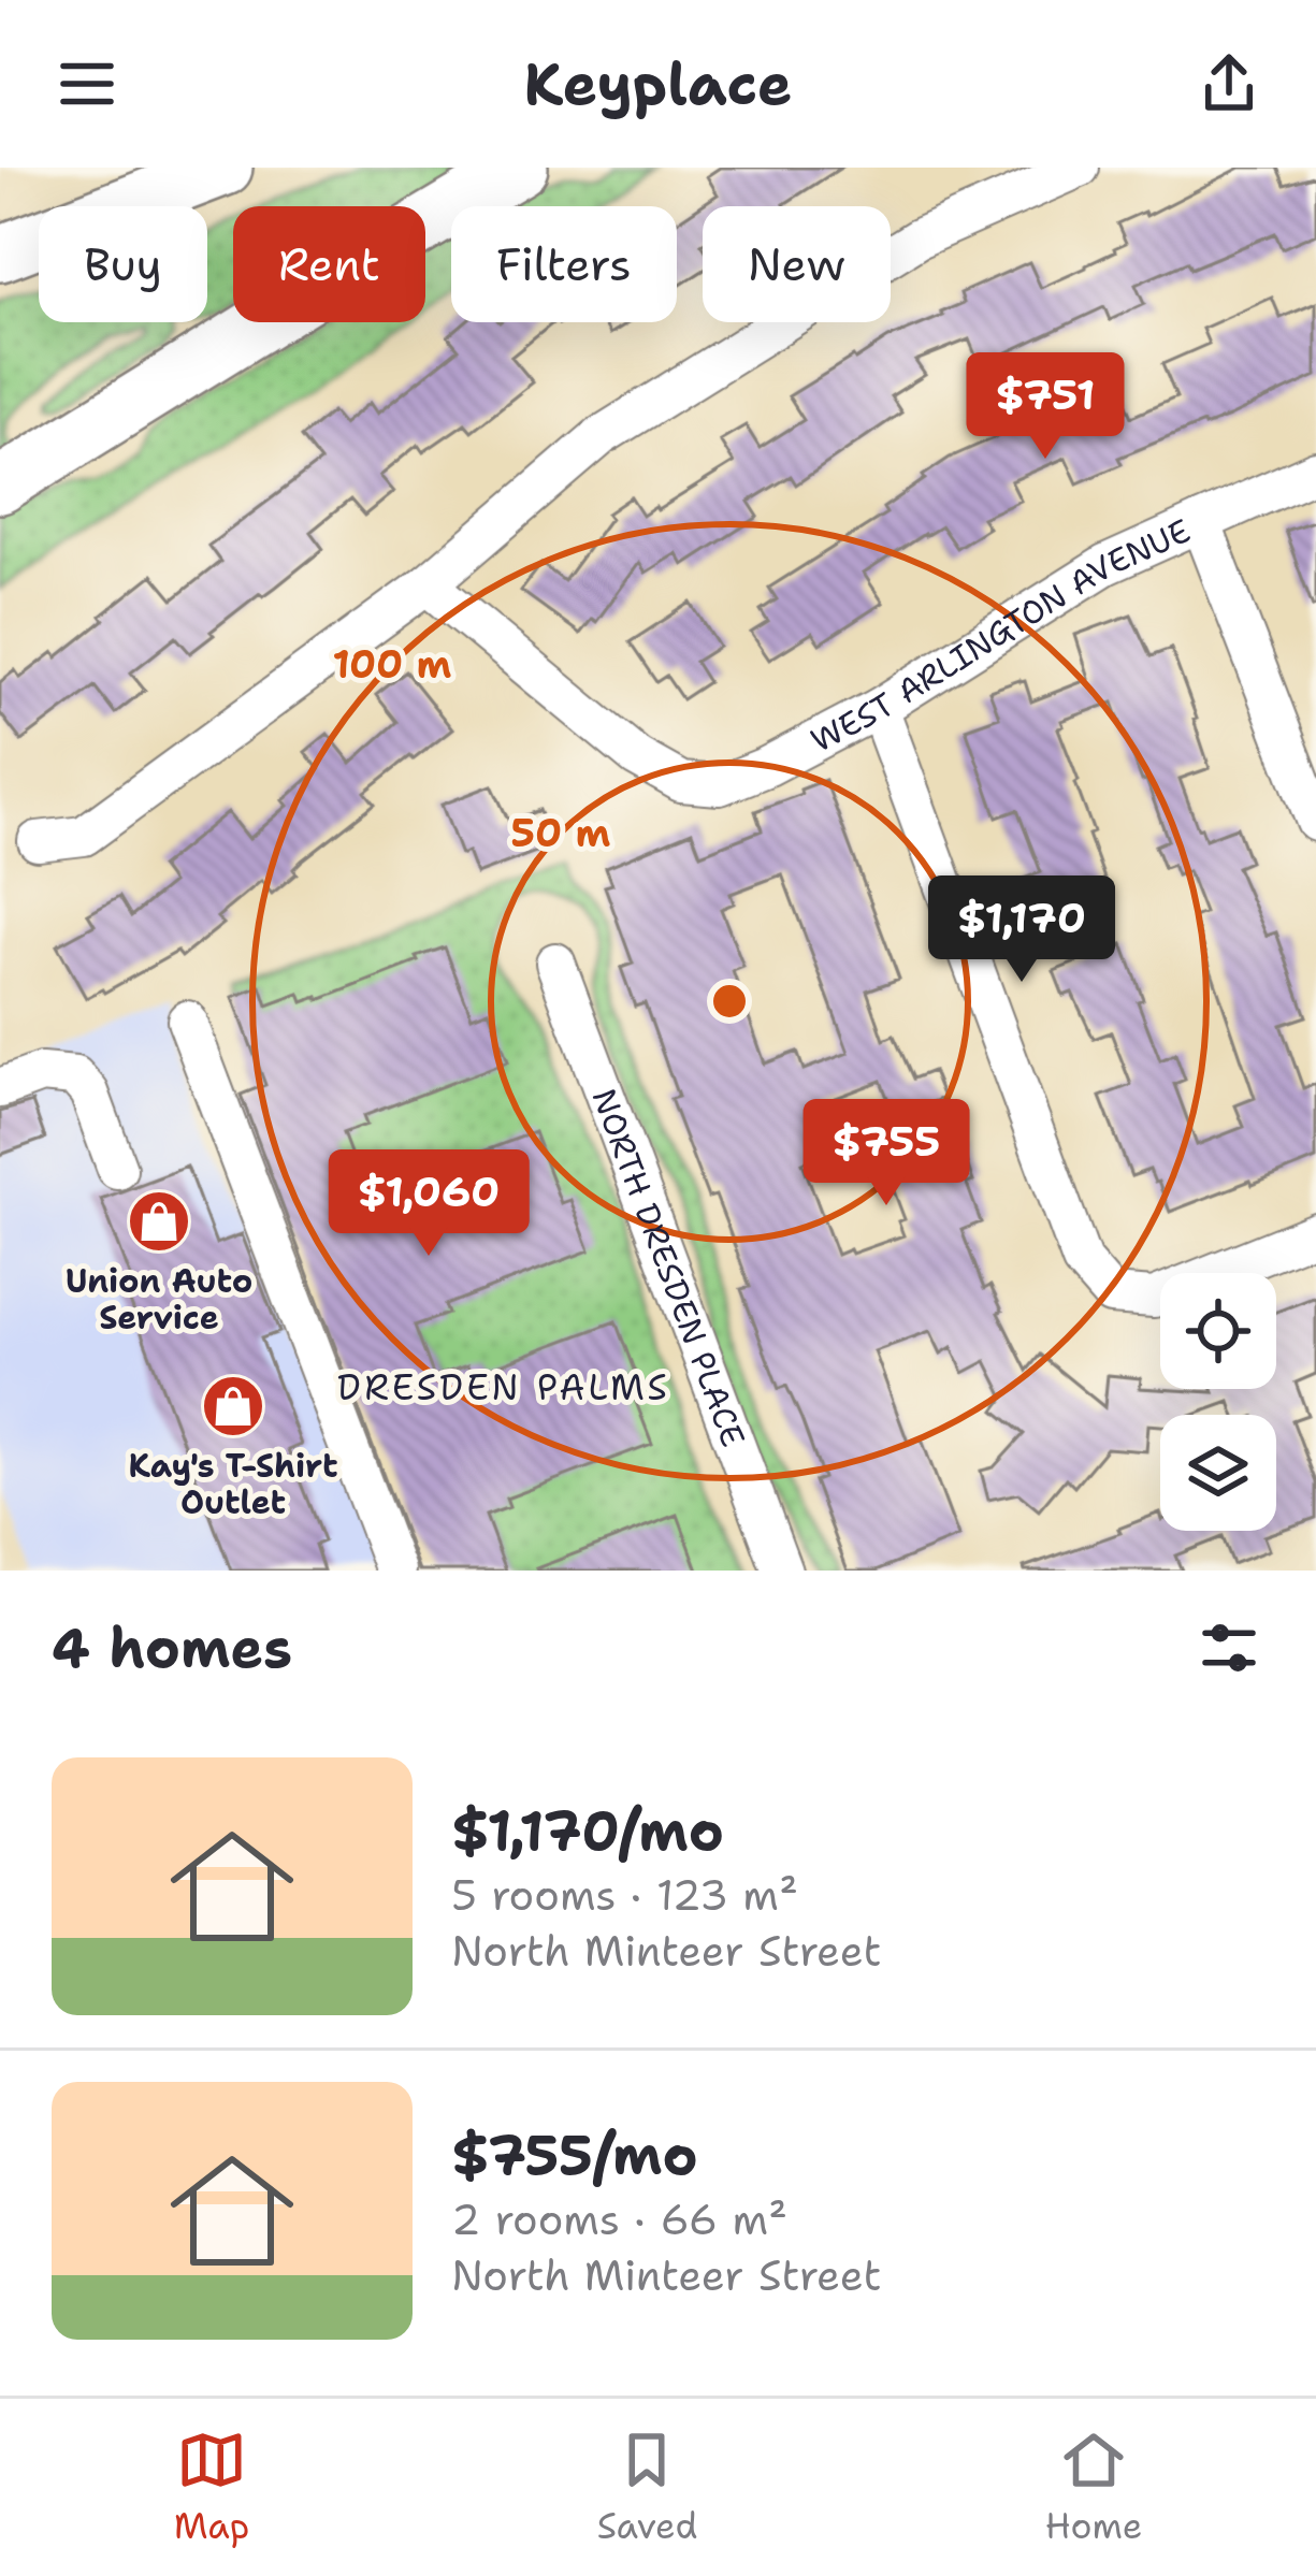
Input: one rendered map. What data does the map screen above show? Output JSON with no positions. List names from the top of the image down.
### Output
{
  "streets": {
    "street": ["WEST ARLINGTON AVENUE", "NORTH DRESDEN PLACE"]
  },
  "districts": ["DRESDEN PALMS"],
  "places": {
    "shop": ["Union Auto Service", "Kay's T-Shirt Outlet"]
  },
  "page": {
    "header": "Keyplace",
    "chip": [
      "Buy",
      "Rent",
      "Filters",
      "New"
    ],
    "price": [
      "$751",
      "$1,170",
      "$755",
      "$1,060"
    ],
    "heading": "4 homes",
    "list": [
      {
        "name": "$1,170/mo",
        "note": "5 rooms · 123 m² · North Minteer Street"
      },
      {
        "name": "$755/mo",
        "note": "2 rooms · 66 m² · North Minteer Street"
      }
    ],
    "tabs": ["Map", "Saved", "Home"]
  },
  "rings": ["100 m", "50 m"]
}
